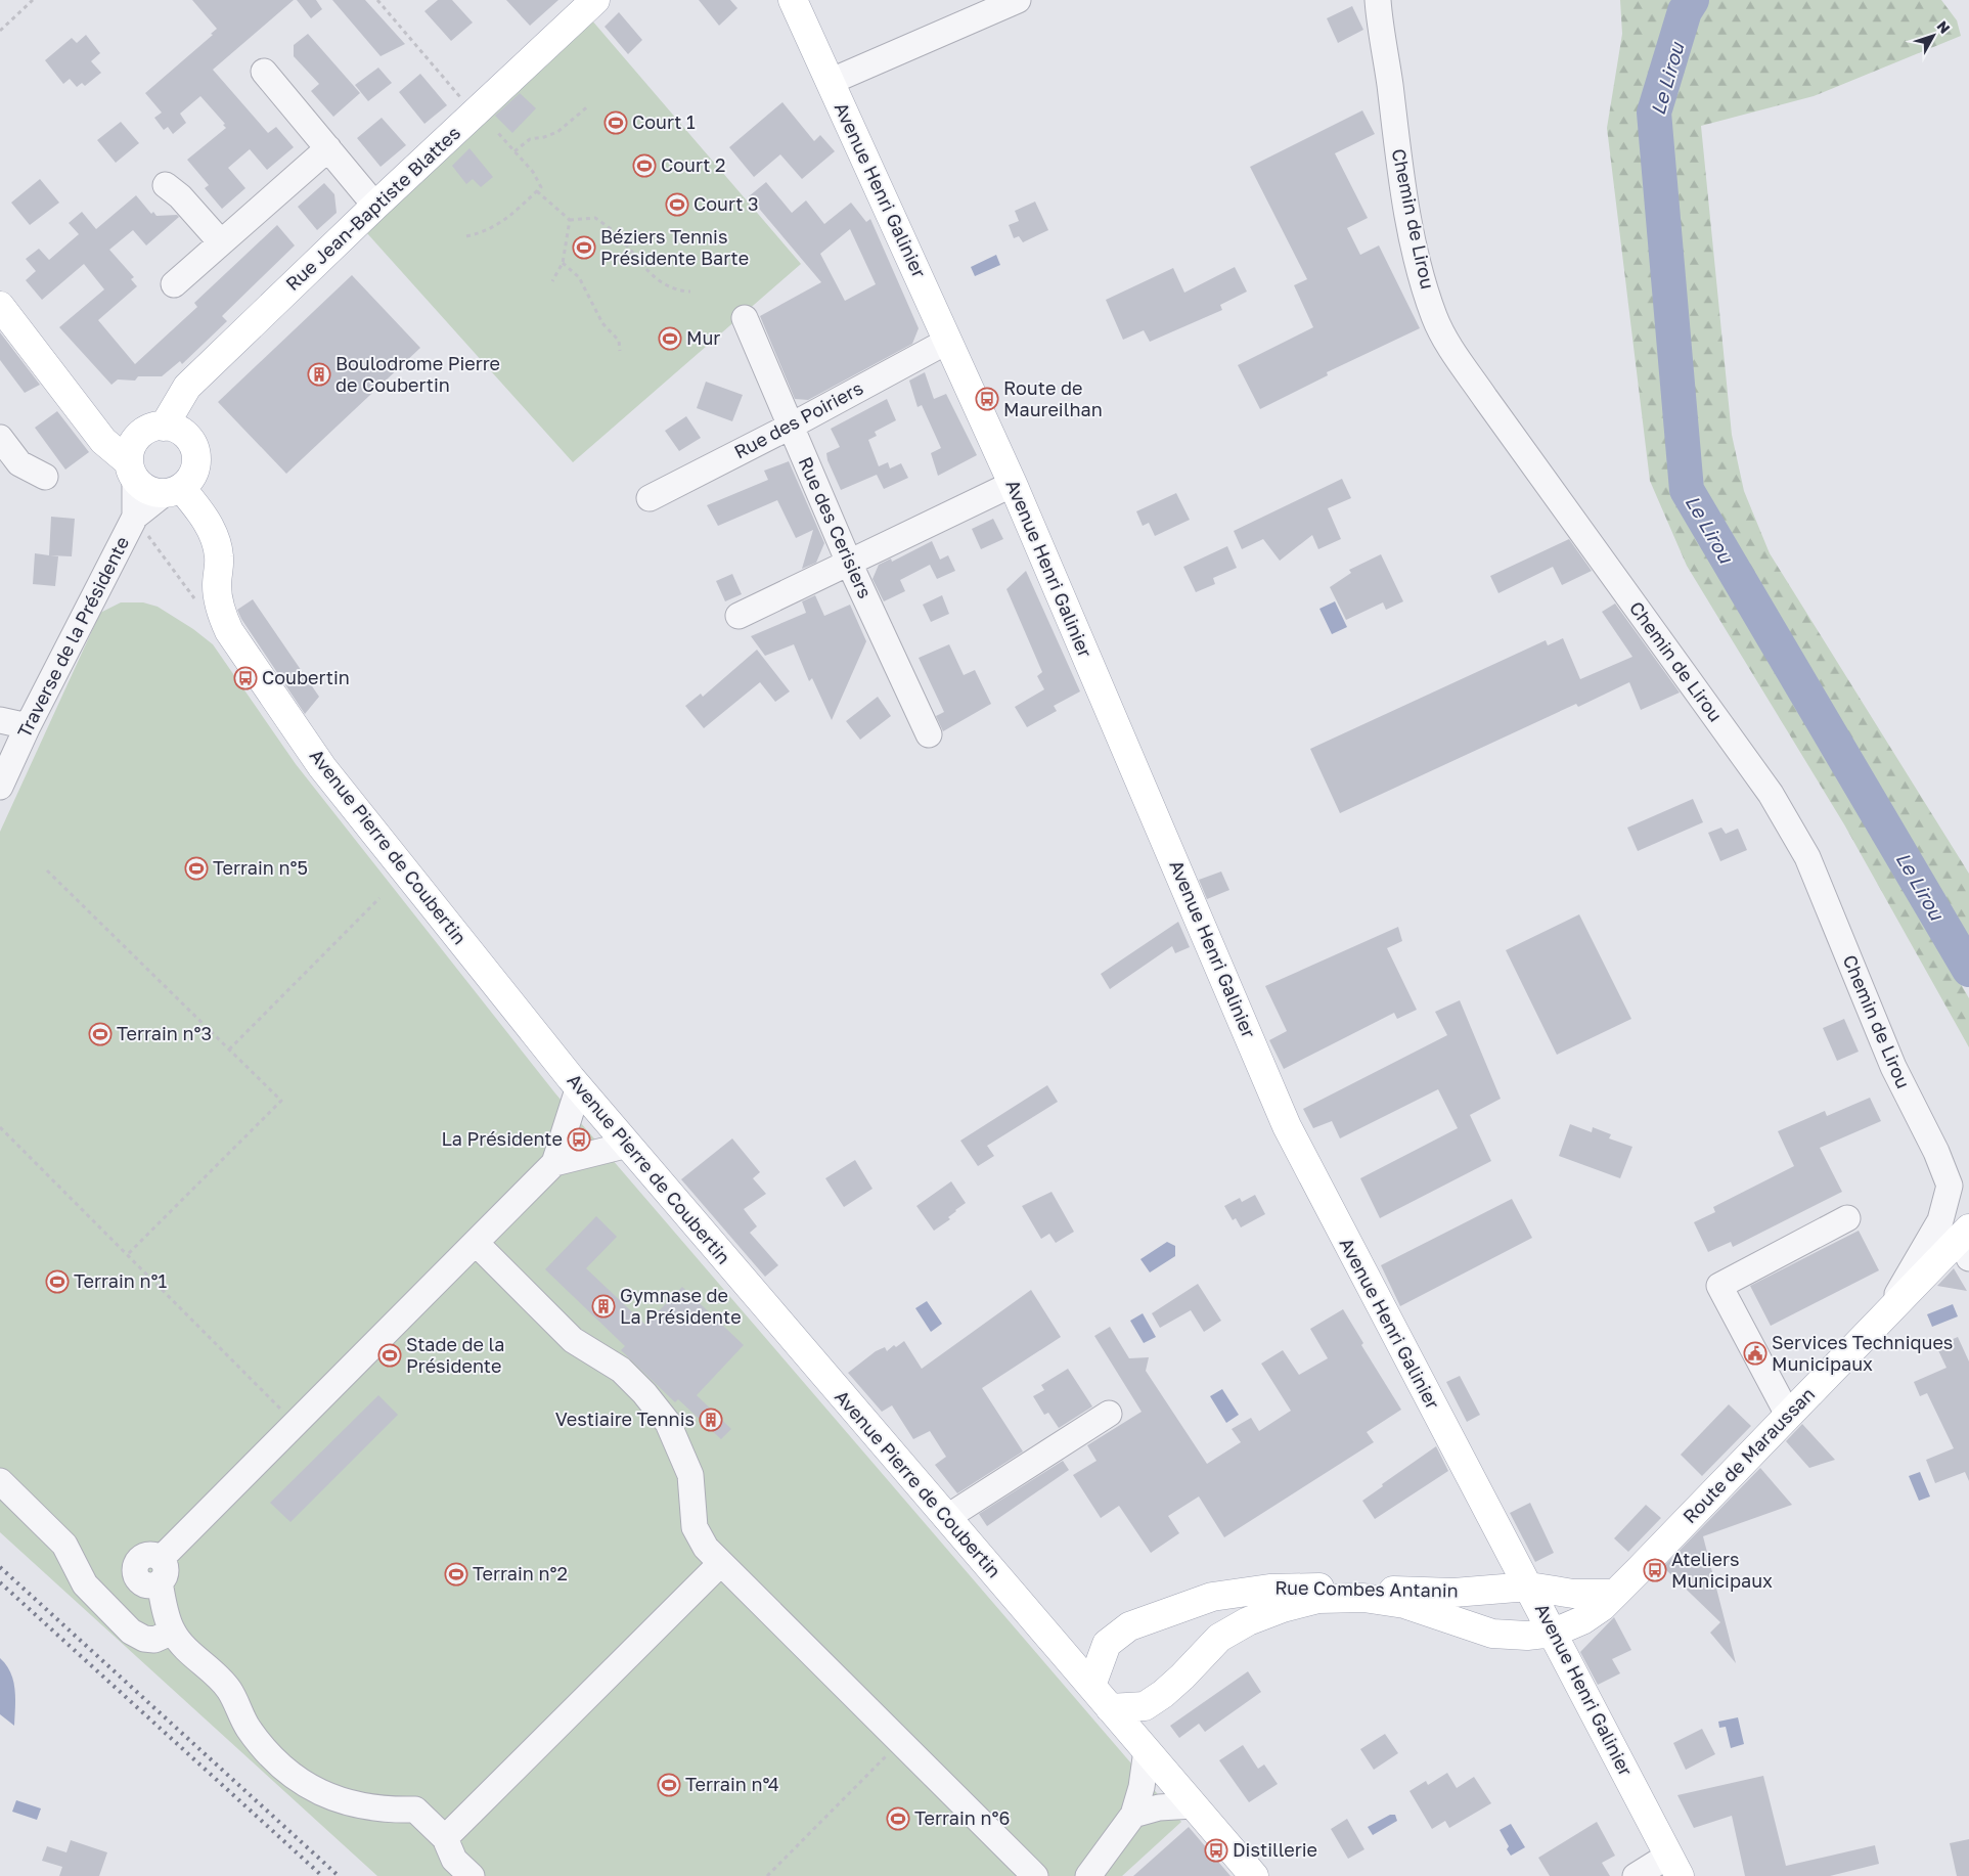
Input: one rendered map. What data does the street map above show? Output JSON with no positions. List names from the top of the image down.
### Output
{
  "streets": {
    "main road": [
      "Avenue Henri Galinier",
      "Rue Jean-Baptiste Blattes",
      "Avenue Pierre de Coubertin",
      "Route de Maraussan",
      "Rue Combes Antanin"
    ],
    "street": [
      "Chemin de Lirou",
      "Rue des Poiriers",
      "Rue des Cerisiers",
      "Traverse de la Présidente"
    ]
  },
  "crossings": [
    ["Avenue Henri Galinier", "Rue des Poiriers"],
    ["Avenue Henri Galinier", "Route de Maraussan"],
    ["Avenue Henri Galinier", "Rue Combes Antanin"],
    ["Rue Jean-Baptiste Blattes", "Traverse de la Présidente"],
    ["Rue Jean-Baptiste Blattes", "Avenue Pierre de Coubertin"],
    ["Chemin de Lirou", "Route de Maraussan"],
    ["Rue des Poiriers", "Rue des Cerisiers"],
    ["Traverse de la Présidente", "Avenue Pierre de Coubertin"],
    ["Avenue Pierre de Coubertin", "Rue Combes Antanin"],
    ["Route de Maraussan", "Rue Combes Antanin"]
  ],
  "water": ["Le Lirou"],
  "places": {
    "sports": [
      "Court 1",
      "Court 2",
      "Court 3",
      "Béziers Tennis Présidente Barte",
      "Mur",
      "Terrain n°5",
      "Terrain n°3",
      "Terrain n°1",
      "Stade de la Présidente",
      "Terrain n°2",
      "Terrain n°4",
      "Terrain n°6"
    ],
    "building": ["Boulodrome Pierre de Coubertin", "Gymnase de La Présidente", "Vestiaire Tennis"],
    "bus stop": [
      "Route de Maureilhan",
      "Coubertin",
      "La Présidente",
      "Ateliers Municipaux",
      "Distillerie"
    ],
    "public building": ["Services Techniques Municipaux"]
  },
  "north": "top right"
}
